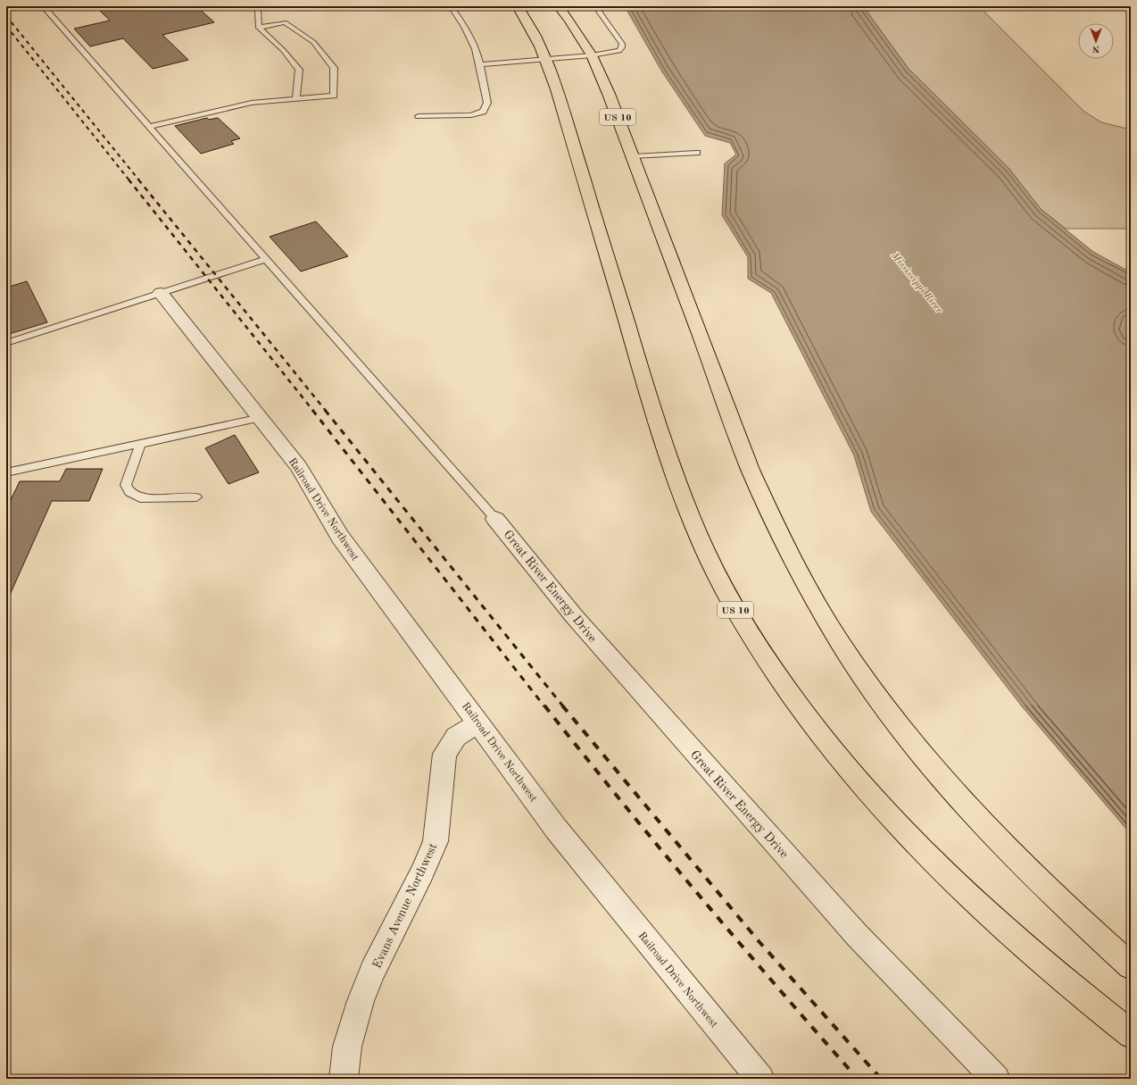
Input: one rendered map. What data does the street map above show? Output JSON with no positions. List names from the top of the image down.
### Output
{
  "streets": {
    "highway": ["US 10"],
    "street": ["Railroad Drive Northwest", "Great River Energy Drive", "Evans Avenue Northwest"]
  },
  "crossings": [
    ["Railroad Drive Northwest", "Evans Avenue Northwest"]
  ],
  "water": ["Mississippi River"],
  "north": "bottom"
}
